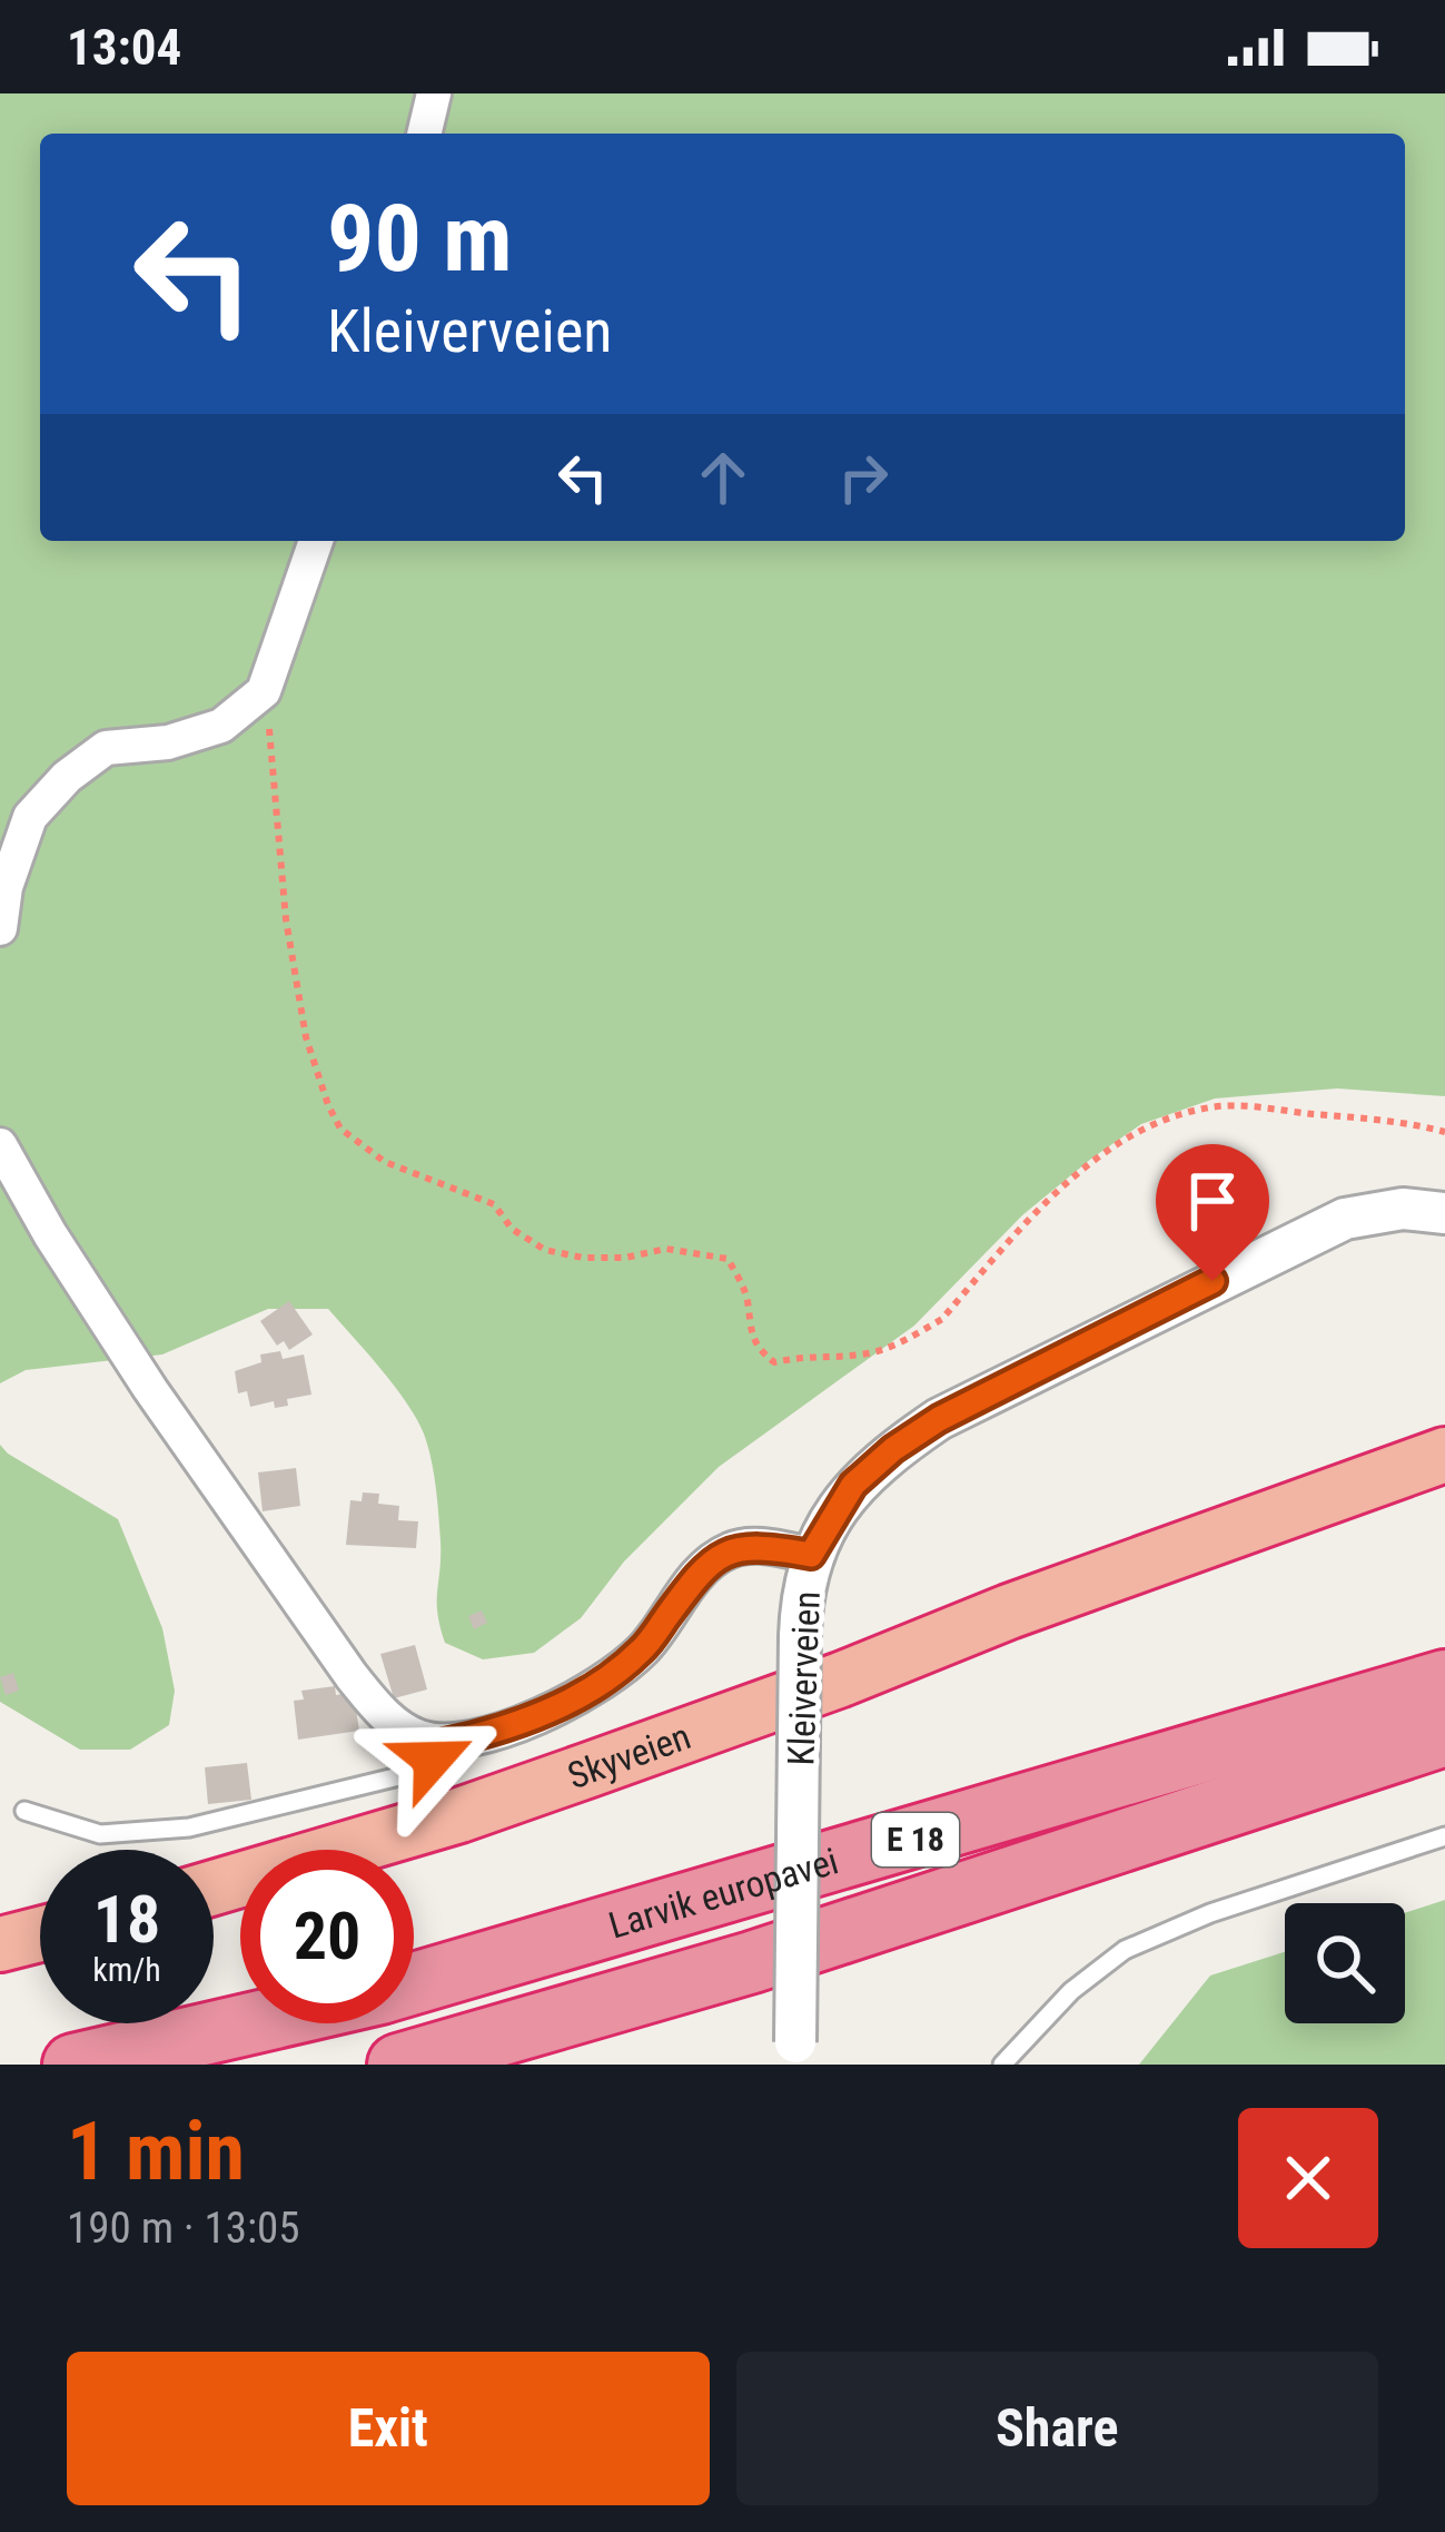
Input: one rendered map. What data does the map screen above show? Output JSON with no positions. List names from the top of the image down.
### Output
{
  "streets": {
    "highway": ["Skyveien", "E 18", "Larvik europavei"],
    "street": ["Kleiverveien"]
  },
  "page": {
    "status": "13:04",
    "turn": ["90 m", "Kleiverveien"],
    "speed": "18 km/h",
    "limit": "20",
    "heading": ["1 min", "190 m · 13:05"],
    "buttons": ["Exit", "Share"]
  }
}
